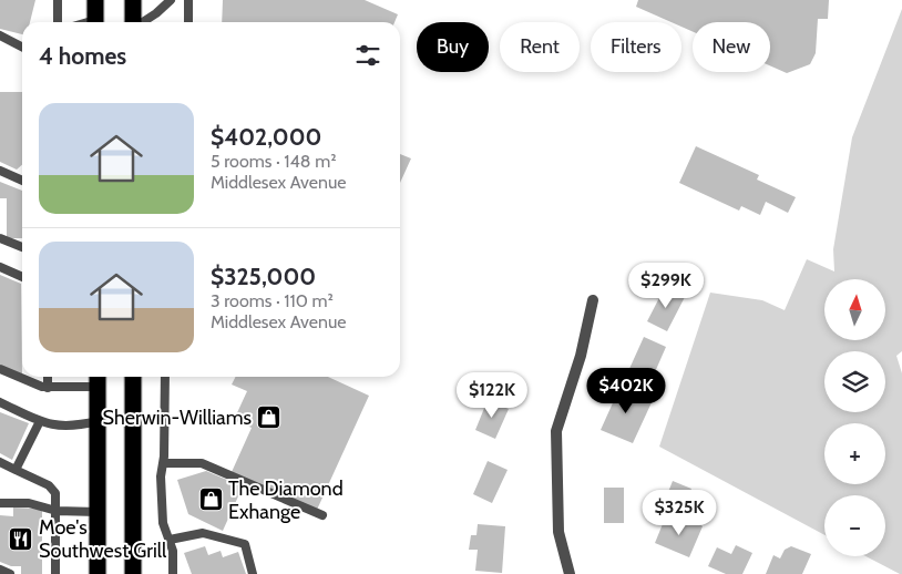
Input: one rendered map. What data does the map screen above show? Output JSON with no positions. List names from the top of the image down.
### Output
{
  "places": {
    "shop": ["Sherwin-Williams", "The Diamond Exhange"],
    "restaurant": ["Moe's Southwest Grill"]
  },
  "north": "top",
  "page": {
    "chip": [
      "Buy",
      "Rent",
      "Filters",
      "New"
    ],
    "heading": "4 homes",
    "list": [
      {
        "name": "$402,000",
        "note": "5 rooms · 148 m² · Middlesex Avenue"
      },
      {
        "name": "$325,000",
        "note": "3 rooms · 110 m² · Middlesex Avenue"
      }
    ],
    "price": [
      "$299K",
      "$402K",
      "$122K",
      "$325K"
    ],
    "map_buttons": ["+", "−"]
  }
}
